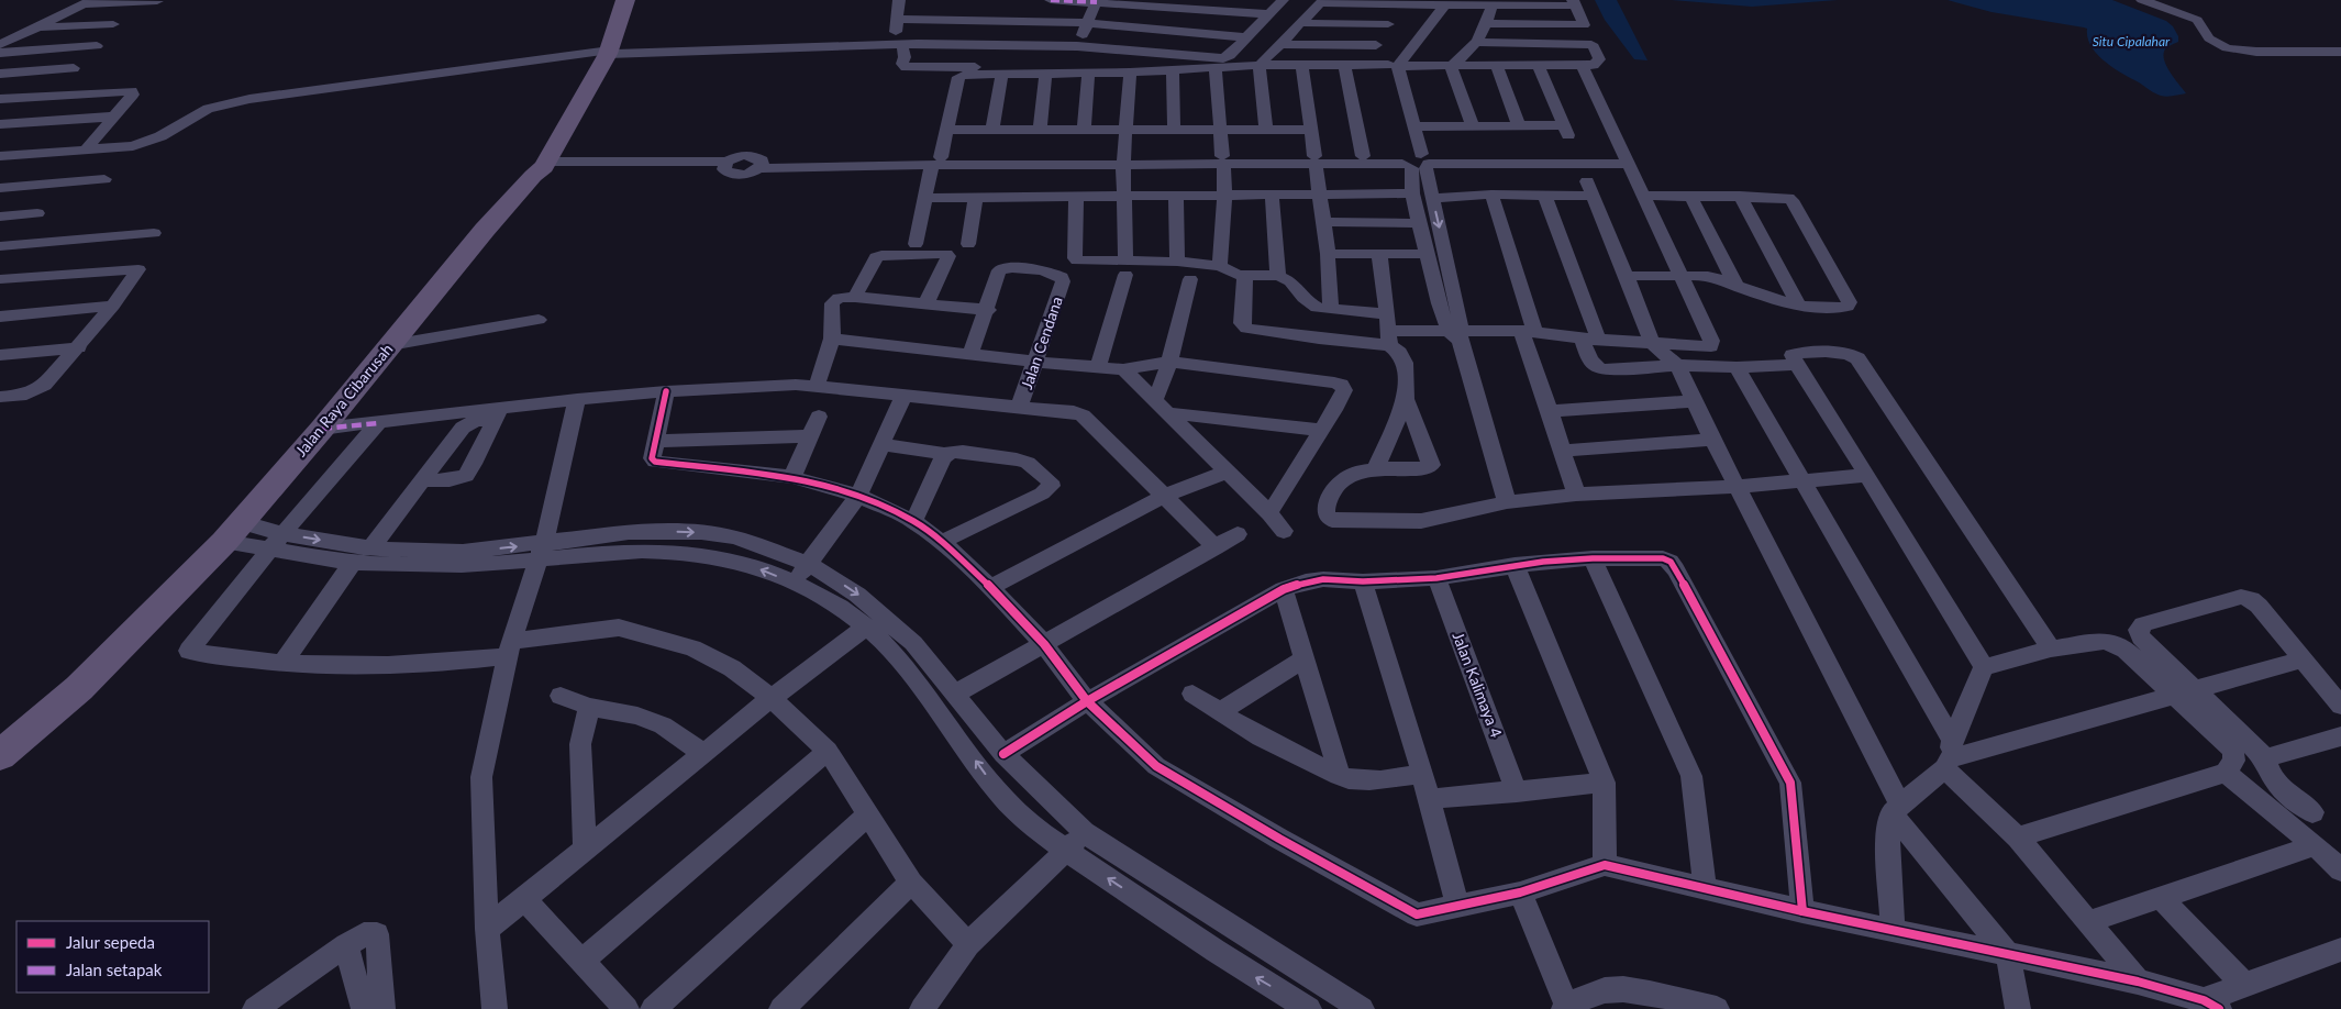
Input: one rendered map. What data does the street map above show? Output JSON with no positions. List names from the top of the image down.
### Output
{
  "streets": {
    "main road": ["Jalan Raya Cibarusah"],
    "street": ["Jalan Cendana", "Jalan Kalimaya 4"]
  },
  "water": ["Situ Cipalahar"],
  "legend": ["Jalur sepeda", "Jalan setapak"]
}
